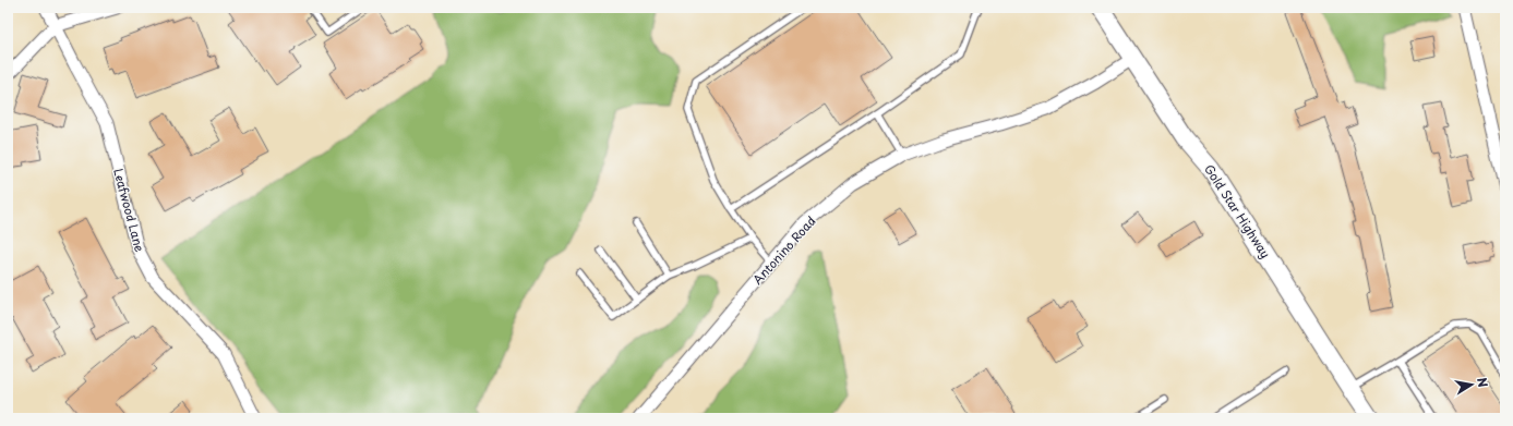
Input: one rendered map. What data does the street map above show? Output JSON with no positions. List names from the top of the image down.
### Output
{
  "streets": {
    "main road": ["Gold Star Highway"],
    "street": ["Leafwood Lane", "Antonino Road"]
  },
  "crossings": [
    ["Gold Star Highway", "Antonino Road"]
  ],
  "north": "right"
}
